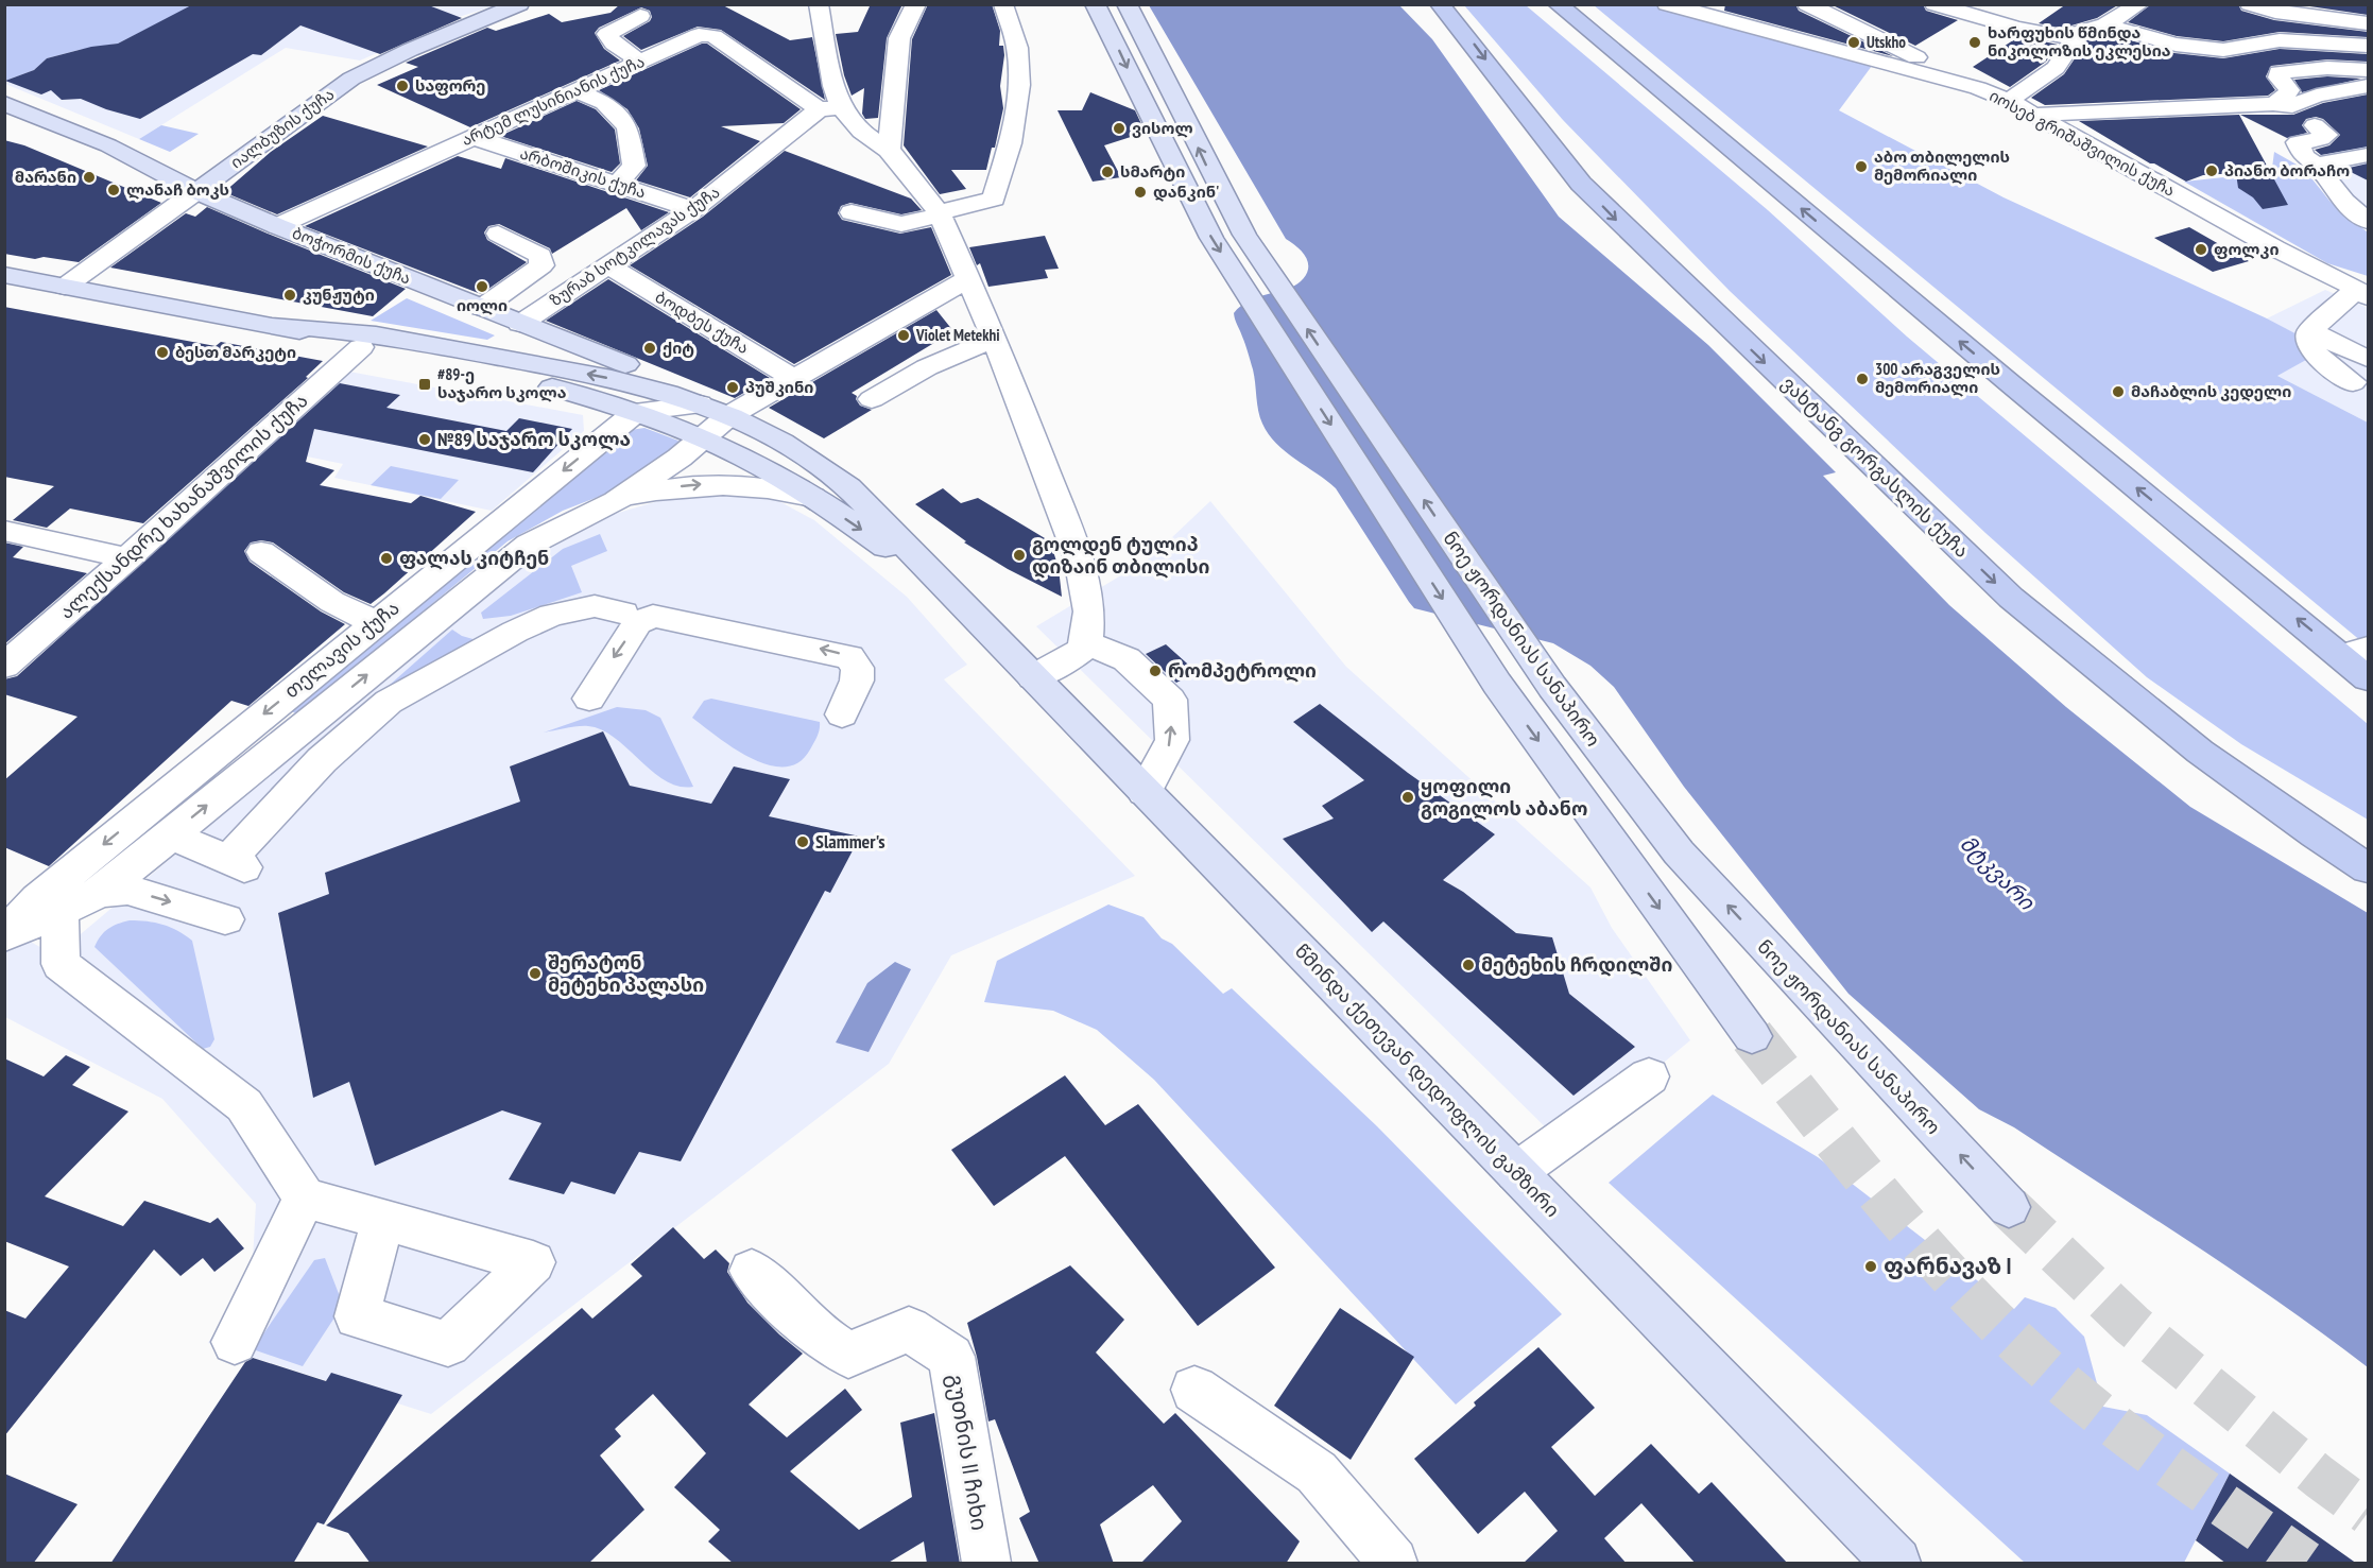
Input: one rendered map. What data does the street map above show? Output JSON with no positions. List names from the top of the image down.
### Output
{
  "streets": {
    "highway": ["ვახტანგ გორგასლის ქუჩა"],
    "main road": [
      "იალბუზის ქუჩა",
      "ბოჭორმის ქუჩა",
      "ნოე ჟორდანიას სანაპირო",
      "წმინდა ქეთევან დედოფლის გამზირი"
    ],
    "street": [
      "არტემ ლუსინიანის ქუჩა",
      "იოსებ გრიშაშვილის ქუჩა",
      "არბოშიკის ქუჩა",
      "ზურაბ სოტკილავას ქუჩა",
      "ბოდბეს ქუჩა",
      "ალექსანდრე ხახანაშვილის ქუჩა",
      "თელავის ქუჩა",
      "გუთნის II ჩიხი"
    ]
  },
  "crossings": [
    ["არტემ ლუსინიანის ქუჩა", "არბოშიკის ქუჩა"],
    ["არტემ ლუსინიანის ქუჩა", "ზურაბ სოტკილავას ქუჩა"],
    ["არტემ ლუსინიანის ქუჩა", "ბოჭორმის ქუჩა"],
    ["იალბუზის ქუჩა", "ბოჭორმის ქუჩა"],
    ["იალბუზის ქუჩა", "წმინდა ქეთევან დედოფლის გამზირი"],
    ["არბოშიკის ქუჩა", "ზურაბ სოტკილავას ქუჩა"],
    ["ზურაბ სოტკილავას ქუჩა", "ბოჭორმის ქუჩა"],
    ["ზურაბ სოტკილავას ქუჩა", "ბოდბეს ქუჩა"],
    ["ბოჭორმის ქუჩა", "წმინდა ქეთევან დედოფლის გამზირი"],
    ["ბოდბეს ქუჩა", "თელავის ქუჩა"],
    ["ალექსანდრე ხახანაშვილის ქუჩა", "წმინდა ქეთევან დედოფლის გამზირი"],
    ["თელავის ქუჩა", "წმინდა ქეთევან დედოფლის გამზირი"]
  ],
  "water": ["მტკვარი"],
  "places": {
    "other": [
      "Utskho",
      "ხარფუხის წმინდა ნიკოლოზის ეკლესია",
      "საფორე",
      "ვისოლ",
      "აბო თბილელის მემორიალი",
      "პიანო ბორაჩო",
      "სმარტი",
      "მარანი",
      "ლანაჩ ბოკს",
      "დანკინ'",
      "ფოლკი",
      "იოლი",
      "კუნჟუტი",
      "Violet Metekhi",
      "ქიტ",
      "ბესთ მარკეტი",
      "300 არაგველის მემორიალი",
      "პუშკინი",
      "მაჩაბლის კედელი",
      "№89 საჯარო სკოლა",
      "გოლდენ ტულიპ დიზაინ თბილისი",
      "ფალას კიტჩენ",
      "რომპეტროლი",
      "ყოფილი გოგილოს აბანო",
      "Slammer's",
      "მეტეხის ჩრდილში",
      "შერატონ მეტეხი პალასი",
      "ფარნავაზ I"
    ],
    "transit": ["#89-ე საჯარო სკოლა"]
  }
}
